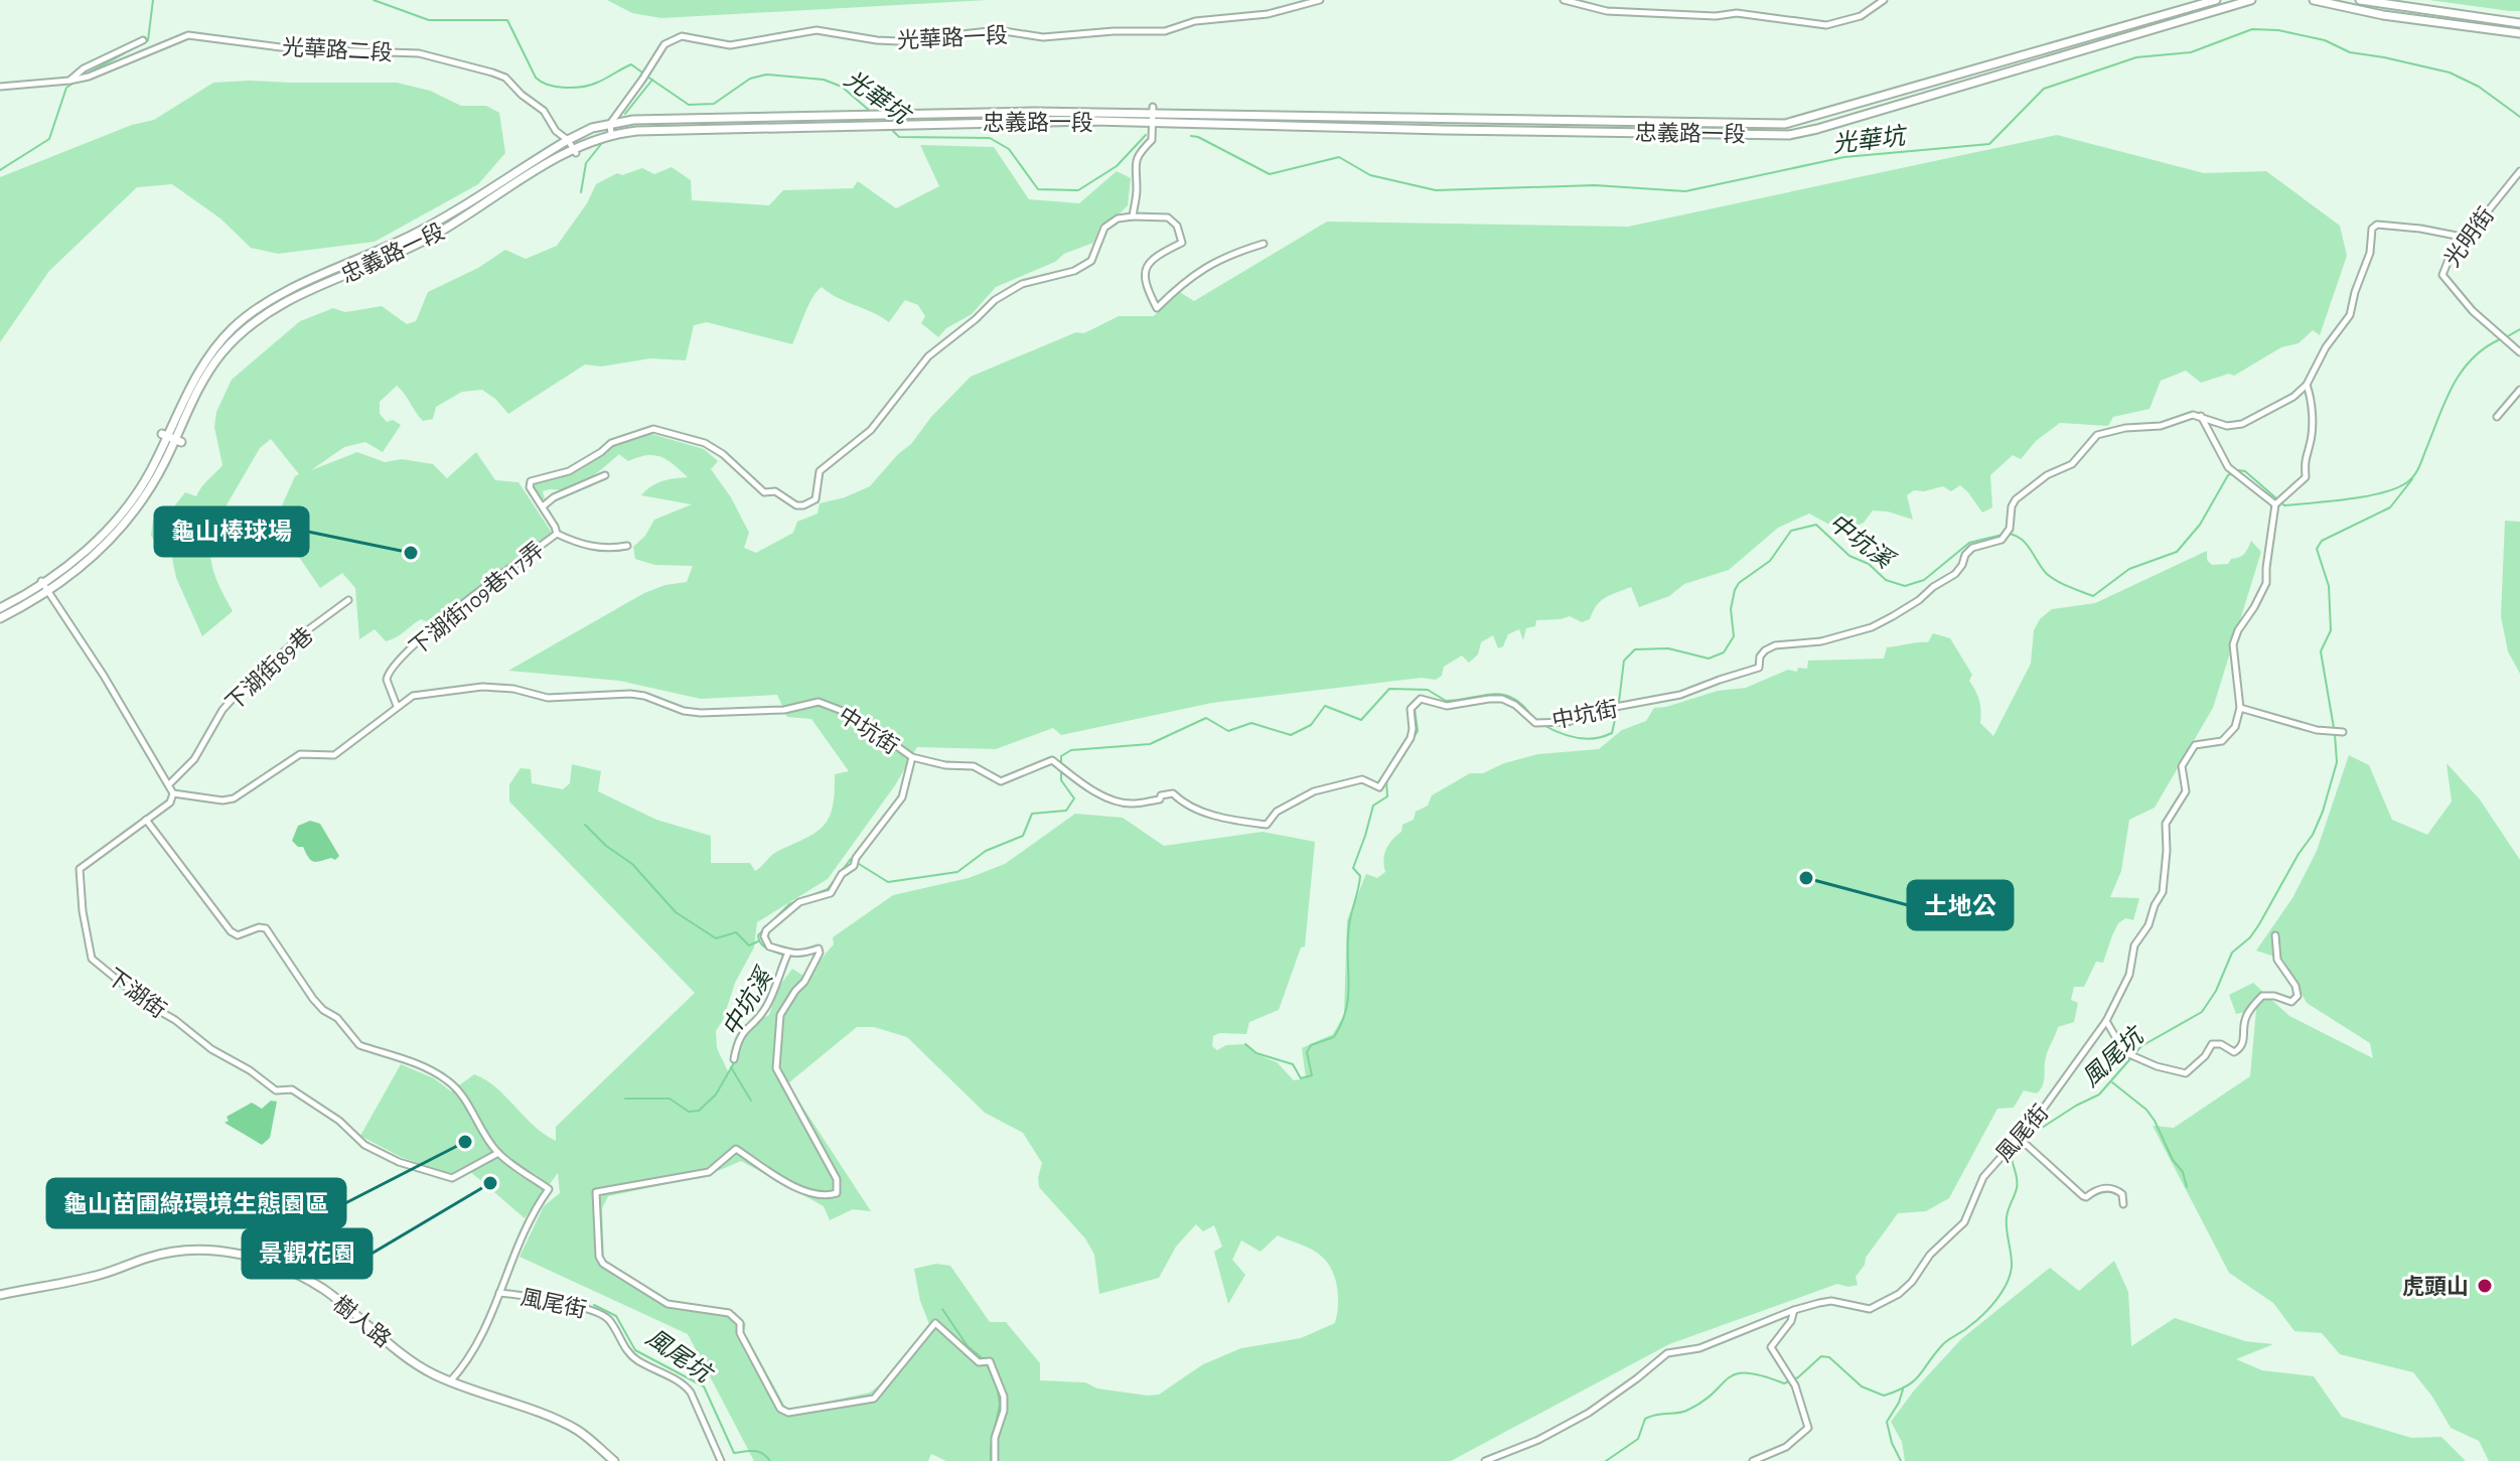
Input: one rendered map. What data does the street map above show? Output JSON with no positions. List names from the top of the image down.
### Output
{
  "streets": {
    "main road": ["忠義路一段", "樹人路"],
    "street": [
      "光華路一段",
      "光華路二段",
      "光明街",
      "下湖街109巷117弄",
      "下湖街89巷",
      "中坑街",
      "下湖街",
      "風尾街"
    ]
  },
  "crossings": [
    ["光華路一段", "忠義路一段"],
    ["光華路二段", "忠義路一段"],
    ["下湖街109巷117弄", "中坑街"],
    ["中坑街", "下湖街"]
  ],
  "water": ["光華坑", "中坑溪", "風尾坑"],
  "places": [
    "龜山棒球場",
    "土地公",
    "龜山苗圃綠環境生態園區",
    "景觀花園",
    "虎頭山"
  ]
}
